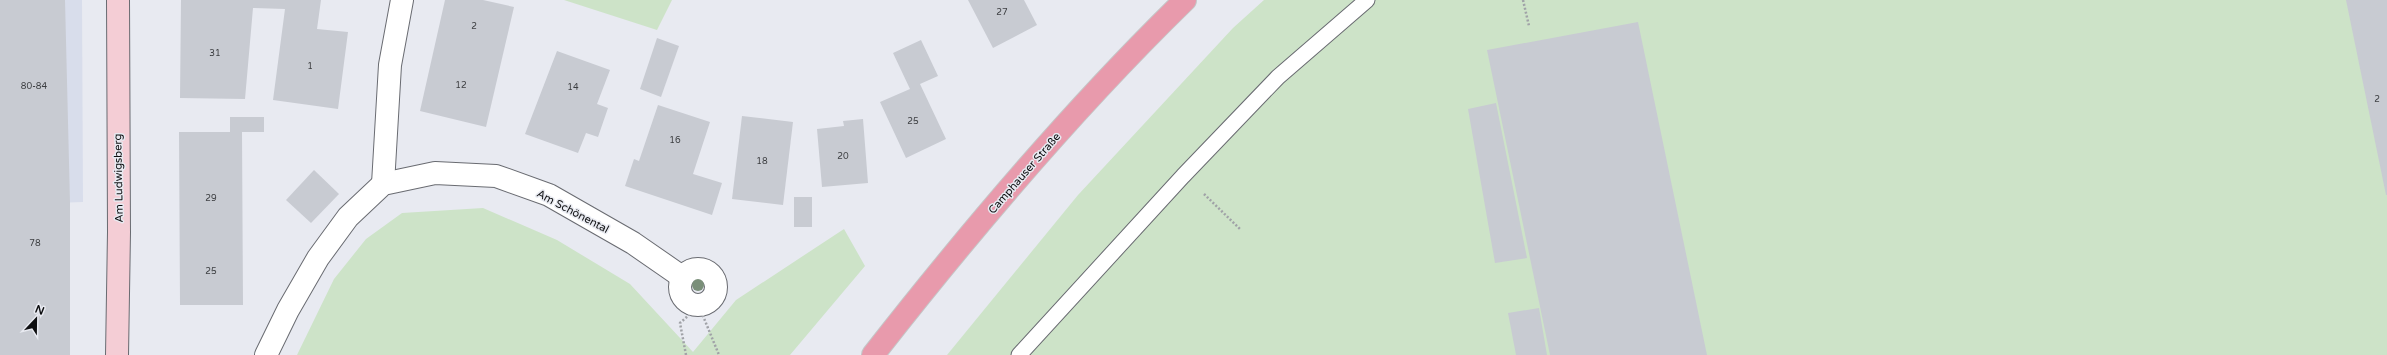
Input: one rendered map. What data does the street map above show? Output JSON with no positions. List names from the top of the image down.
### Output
{
  "streets": {
    "main road": ["Camphauser Straße", "Am Ludwigsberg"],
    "street": ["Am Schönental"]
  },
  "house_numbers": [
    "27",
    "2",
    "31",
    "1",
    "12",
    "80-84",
    "14",
    "2",
    "25",
    "16",
    "20",
    "18",
    "29",
    "78",
    "25"
  ],
  "north": "top"
}
